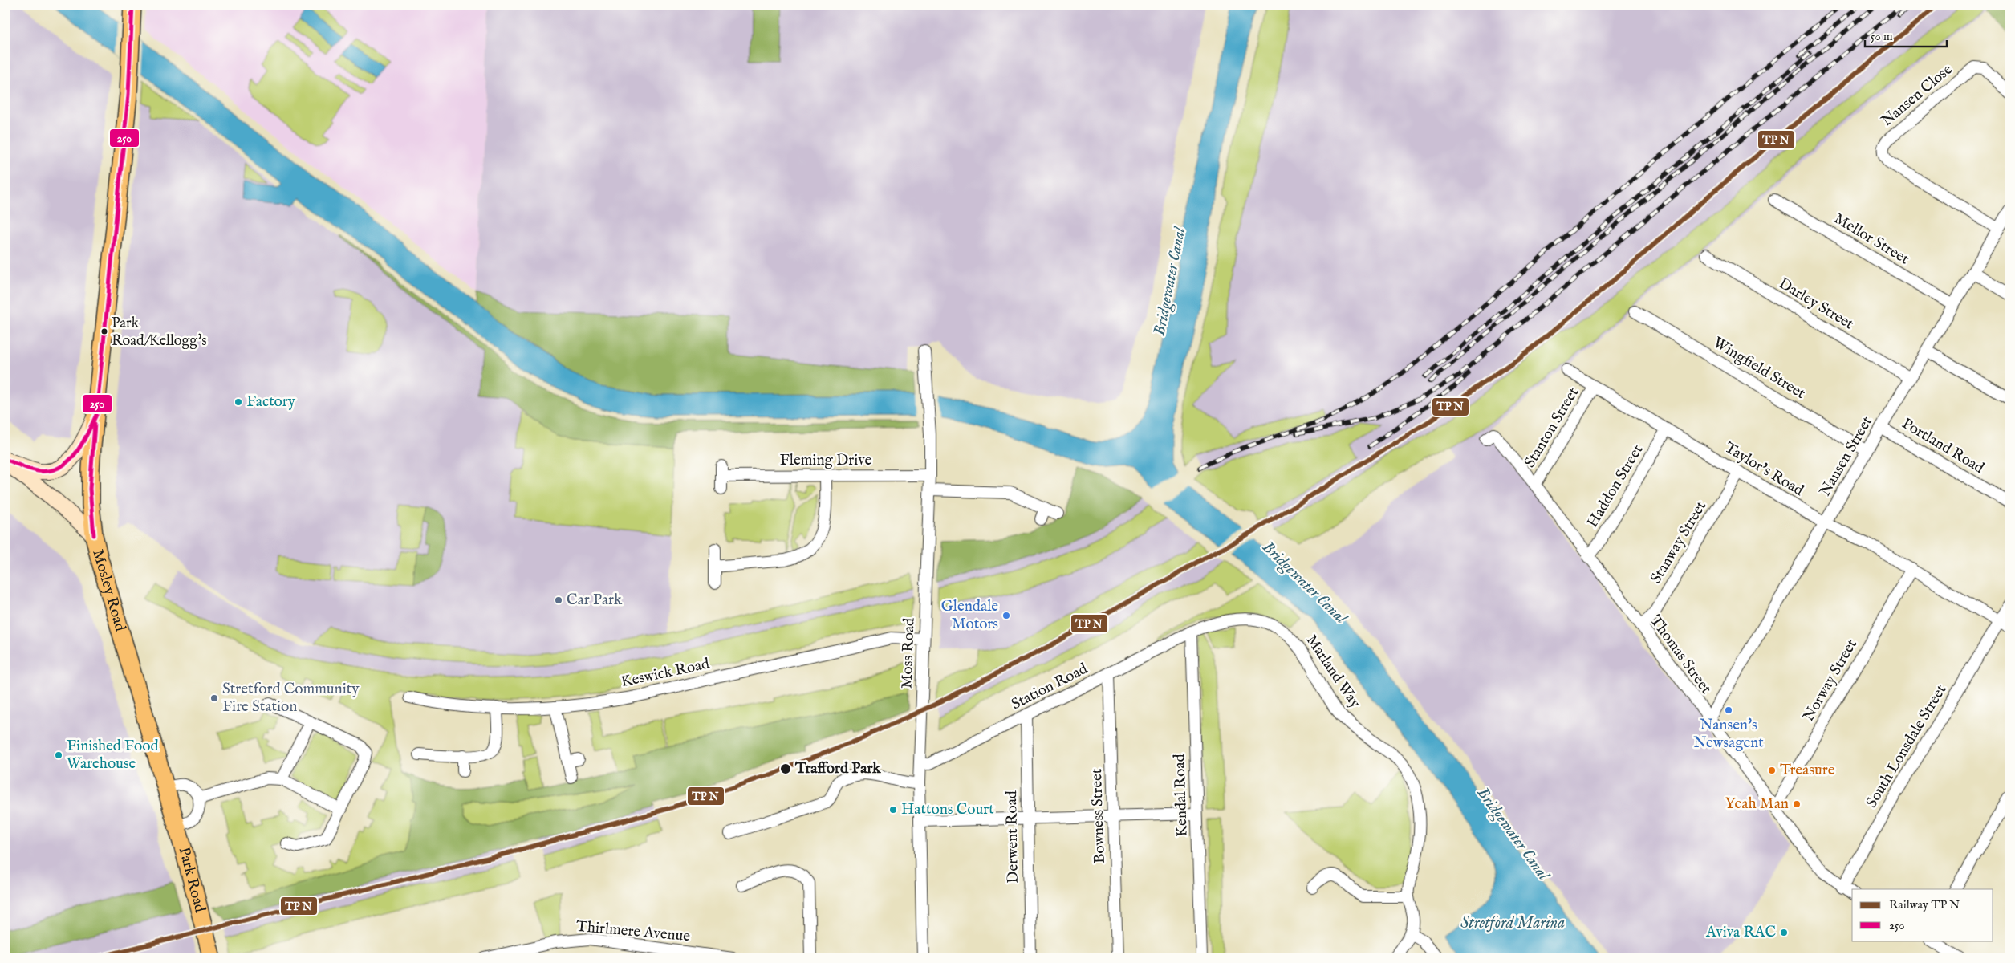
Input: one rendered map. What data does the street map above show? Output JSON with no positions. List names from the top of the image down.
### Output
{
  "streets": {
    "main road": ["Mosley Road", "Park Road"],
    "street": [
      "Nansen Close",
      "Mellor Street",
      "Darley Street",
      "Wingfield Street",
      "Stanton Street",
      "Portland Road",
      "Nansen Street",
      "Fleming Drive",
      "Taylor's Road",
      "Haddon Street",
      "Stanway Street",
      "Moss Road",
      "Thomas Street",
      "Marland Way",
      "Keswick Road",
      "Norway Street",
      "Station Road",
      "South Lonsdale Street",
      "Kendal Road",
      "Bowness Street",
      "Derwent Road",
      "Thirlmere Avenue"
    ]
  },
  "crossings": [
    ["Nansen Close", "Nansen Street"],
    ["Mellor Street", "Nansen Street"],
    ["Darley Street", "Nansen Street"],
    ["Wingfield Street", "Nansen Street"],
    ["Stanton Street", "Taylor's Road"],
    ["Stanton Street", "Thomas Street"],
    ["Portland Road", "Nansen Street"],
    ["Nansen Street", "Taylor's Road"],
    ["Nansen Street", "Thomas Street"],
    ["Fleming Drive", "Moss Road"],
    ["Taylor's Road", "Haddon Street"],
    ["Taylor's Road", "Stanway Street"],
    ["Taylor's Road", "Norway Street"],
    ["Taylor's Road", "South Lonsdale Street"],
    ["Haddon Street", "Thomas Street"],
    ["Stanway Street", "Thomas Street"],
    ["Mosley Road", "Park Road"],
    ["Moss Road", "Keswick Road"],
    ["Moss Road", "Station Road"],
    ["Thomas Street", "Norway Street"],
    ["Thomas Street", "South Lonsdale Street"],
    ["Marland Way", "Station Road"],
    ["Marland Way", "Kendal Road"],
    ["Station Road", "Kendal Road"],
    ["Station Road", "Bowness Street"],
    ["Station Road", "Derwent Road"]
  ],
  "water": ["Bridgewater Canal", "Stretford Marina"],
  "places": [
    "Park Road/Kellogg's",
    "Factory",
    "Car Park",
    "Glendale Motors",
    "Stretford Community Fire Station",
    "Nansen's Newsagent",
    "Finished Food Warehouse",
    "Trafford Park",
    "Treasure",
    "Yeah Man",
    "Hattons Court",
    "Aviva RAC"
  ],
  "lines": ["transit line 250"],
  "legend": ["Railway TP N", "250"],
  "scale_bar": "50 m"
}
